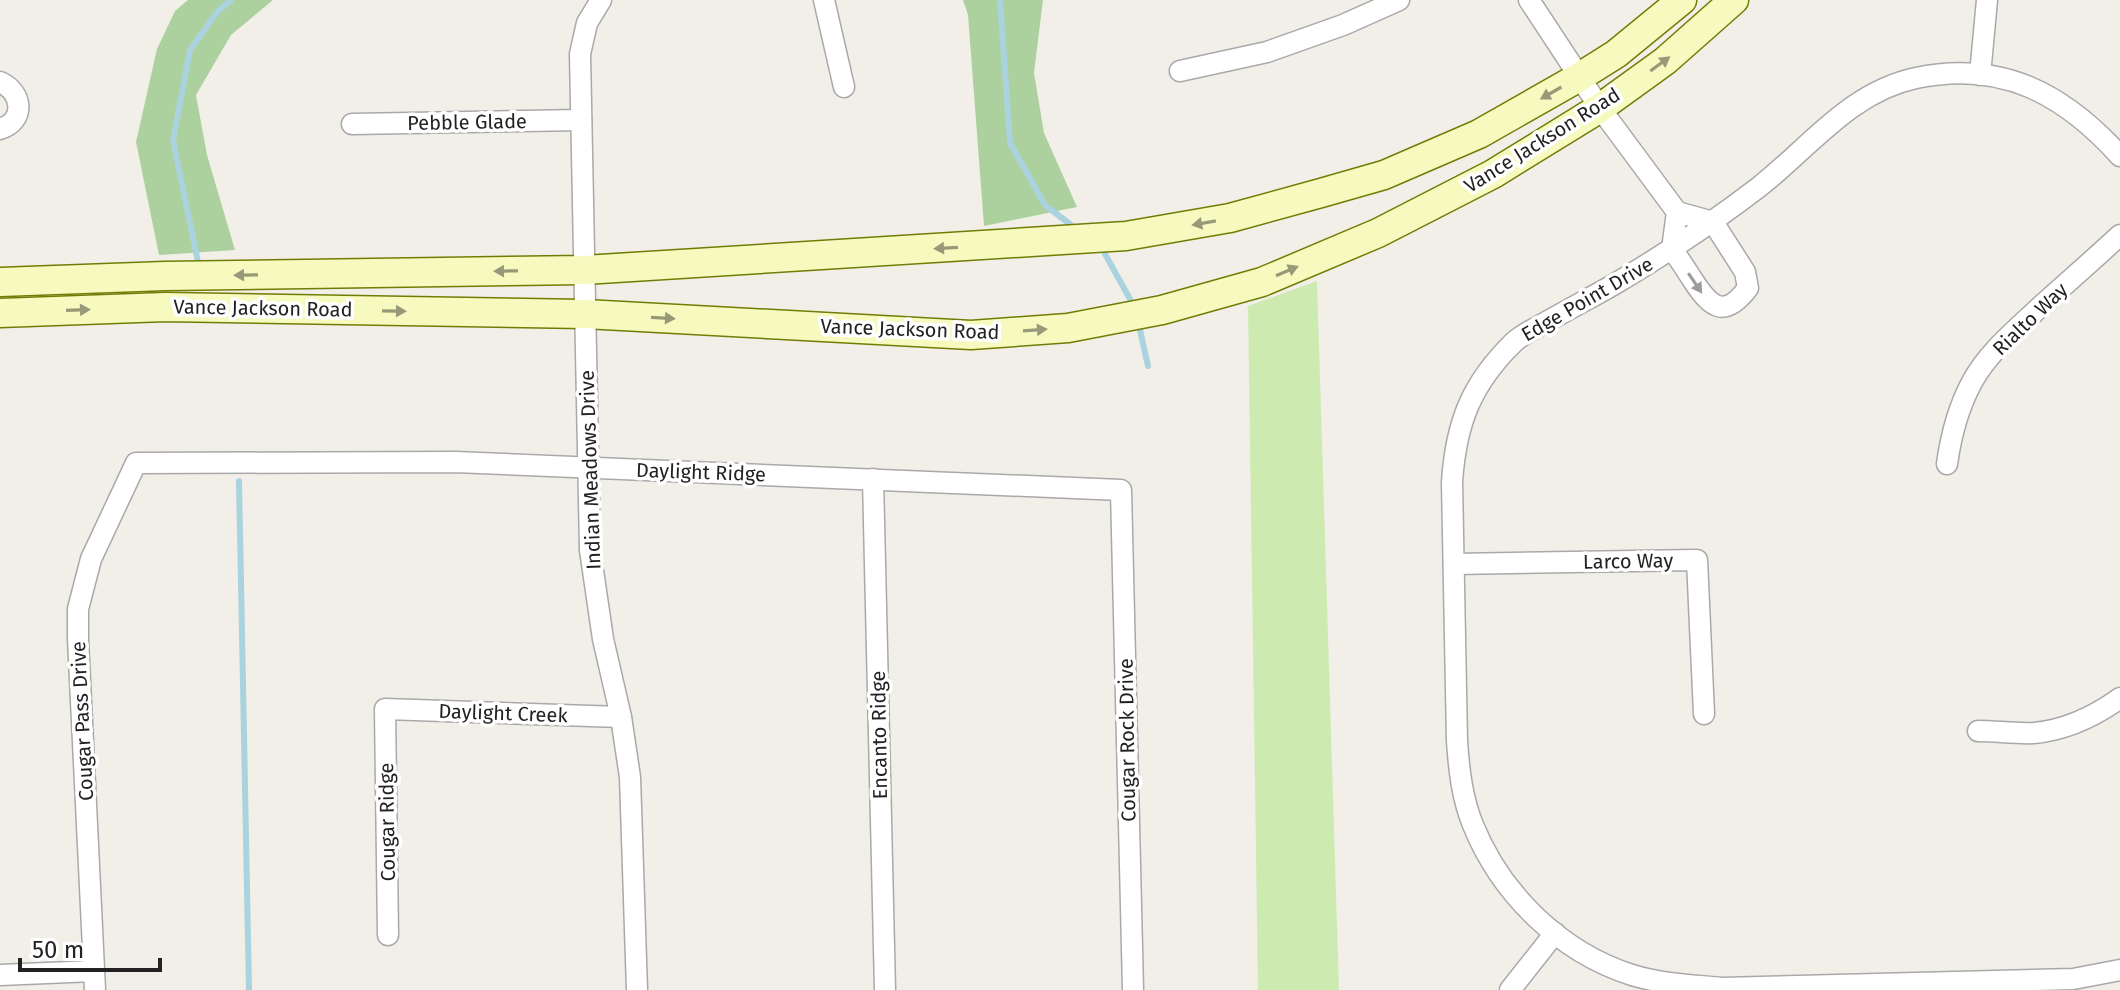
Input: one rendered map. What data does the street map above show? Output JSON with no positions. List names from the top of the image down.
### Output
{
  "streets": {
    "main road": ["Vance Jackson Road"],
    "street": [
      "Pebble Glade",
      "Edge Point Drive",
      "Rialto Way",
      "Indian Meadows Drive",
      "Daylight Ridge",
      "Larco Way",
      "Daylight Creek",
      "Cougar Pass Drive",
      "Encanto Ridge",
      "Cougar Rock Drive",
      "Cougar Ridge"
    ]
  },
  "crossings": [
    ["Pebble Glade", "Indian Meadows Drive"],
    ["Vance Jackson Road", "Indian Meadows Drive"],
    ["Edge Point Drive", "Larco Way"],
    ["Indian Meadows Drive", "Daylight Ridge"],
    ["Indian Meadows Drive", "Daylight Creek"],
    ["Daylight Ridge", "Cougar Pass Drive"],
    ["Daylight Ridge", "Encanto Ridge"],
    ["Daylight Ridge", "Cougar Rock Drive"],
    ["Daylight Creek", "Cougar Ridge"]
  ],
  "scale_bar": "50 m"
}
